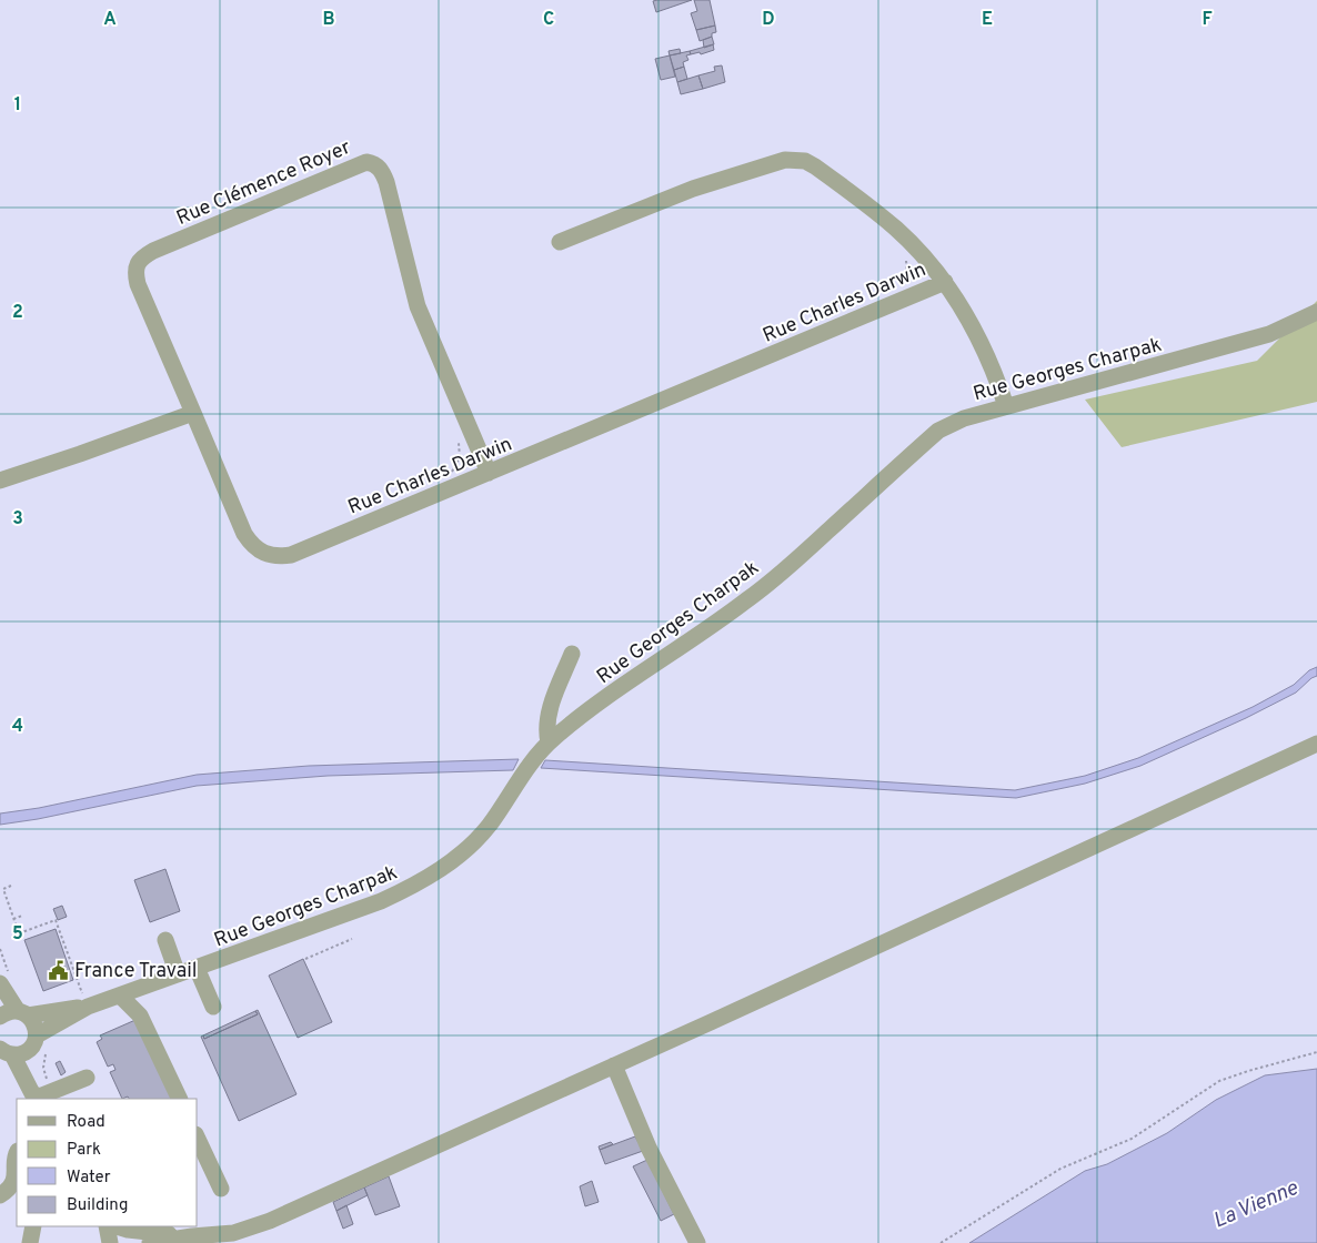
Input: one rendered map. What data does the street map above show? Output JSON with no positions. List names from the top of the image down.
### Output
{
  "streets": {
    "street": ["Rue Clémence Royer", "Rue Charles Darwin", "Rue Georges Charpak"]
  },
  "crossings": [
    ["Rue Clémence Royer", "Rue Charles Darwin"],
    ["Rue Charles Darwin", "Rue Georges Charpak"]
  ],
  "water": ["La Vienne"],
  "places": {
    "public building": ["France Travail"]
  },
  "legend": [
    "Road",
    "Park",
    "Water",
    "Building"
  ],
  "grid": {
    "columns": [
      "A",
      "B",
      "C",
      "D",
      "E",
      "F"
    ],
    "rows": [
      "1",
      "2",
      "3",
      "4",
      "5"
    ]
  }
}
